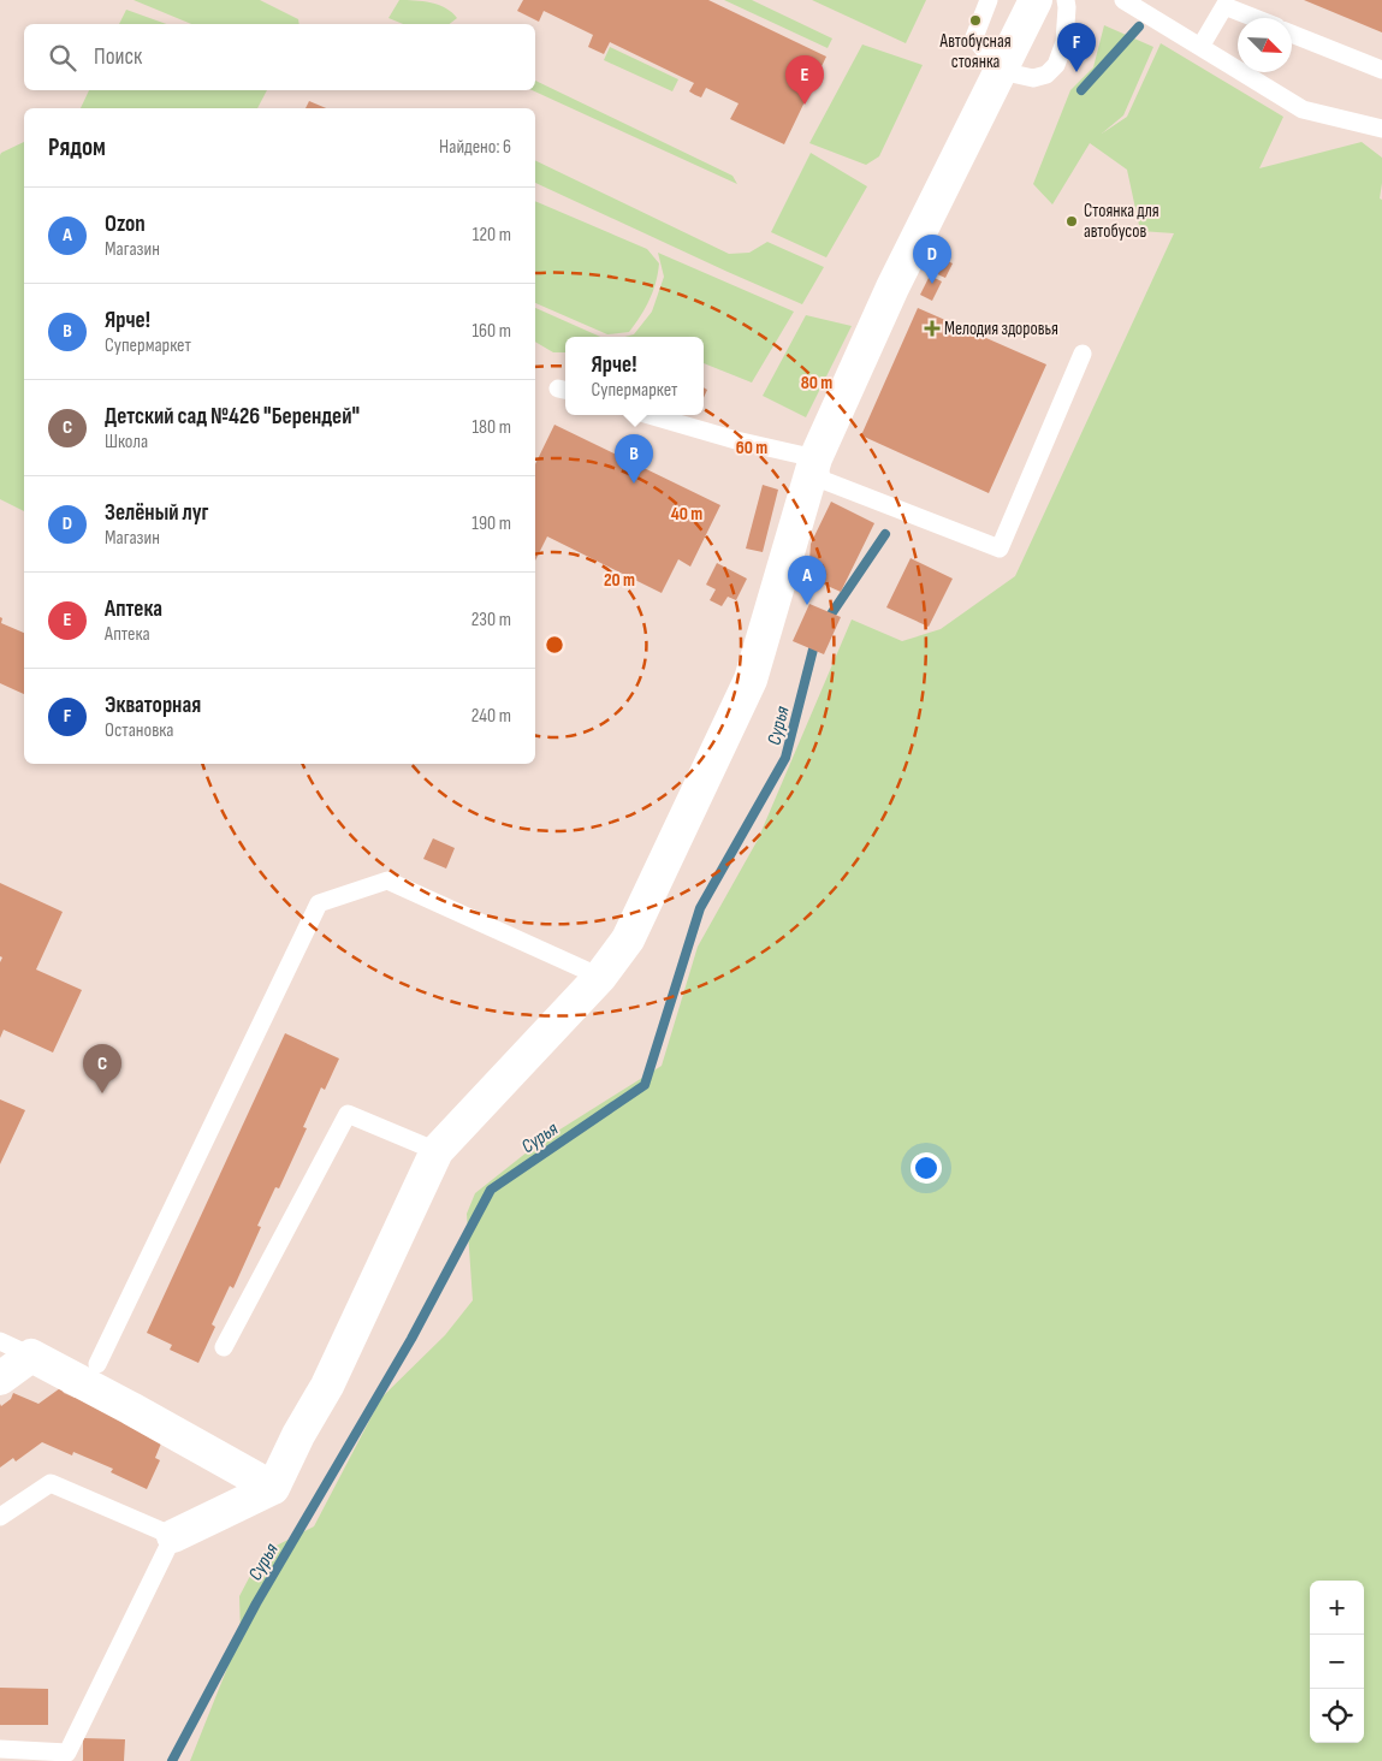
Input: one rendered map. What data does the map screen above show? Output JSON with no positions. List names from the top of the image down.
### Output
{
  "water": ["Сурья"],
  "places": {
    "other": ["Автобусная стоянка", "Стоянка для автобусов"],
    "health": ["Мелодия здоровья"]
  },
  "north": "bottom right",
  "page": {
    "pins": [
      "F",
      "E",
      "D",
      "B",
      "A",
      "C"
    ],
    "search": "Поиск",
    "heading": ["Рядом", "Найдено: 6"],
    "list": [
      {
        "mark": "A",
        "name": "Ozon",
        "note": "Магазин",
        "value": "120 m"
      },
      {
        "mark": "B",
        "name": "Ярче!",
        "note": "Супермаркет",
        "value": "160 m"
      },
      {
        "mark": "C",
        "name": "Детский сад №426 \"Берендей\"",
        "note": "Школа",
        "value": "180 m"
      },
      {
        "mark": "D",
        "name": "Зелёный луг",
        "note": "Магазин",
        "value": "190 m"
      },
      {
        "mark": "E",
        "name": "Аптека",
        "note": "Аптека",
        "value": "230 m"
      },
      {
        "mark": "F",
        "name": "Экваторная",
        "note": "Остановка",
        "value": "240 m"
      }
    ],
    "popup": ["Ярче!", "Супермаркет"],
    "map_buttons": ["+", "−"]
  },
  "rings": [
    "80 m",
    "60 m",
    "40 m",
    "20 m"
  ]
}
